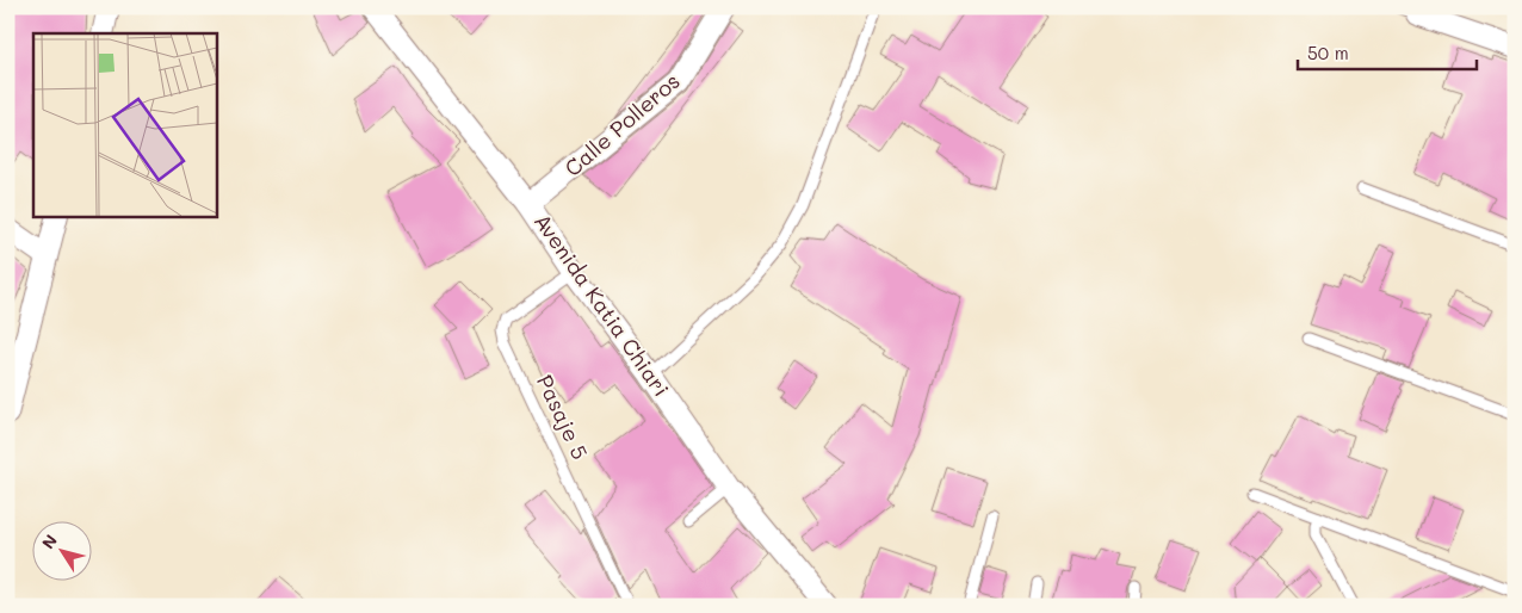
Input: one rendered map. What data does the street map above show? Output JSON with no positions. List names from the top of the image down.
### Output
{
  "streets": {
    "street": ["Calle Polleros", "Avenida Katia Chiari"],
    "lane": ["Pasaje 5"]
  },
  "crossings": [
    ["Calle Polleros", "Avenida Katia Chiari"],
    ["Avenida Katia Chiari", "Pasaje 5"]
  ],
  "scale_bar": "50 m",
  "north": "top left"
}
